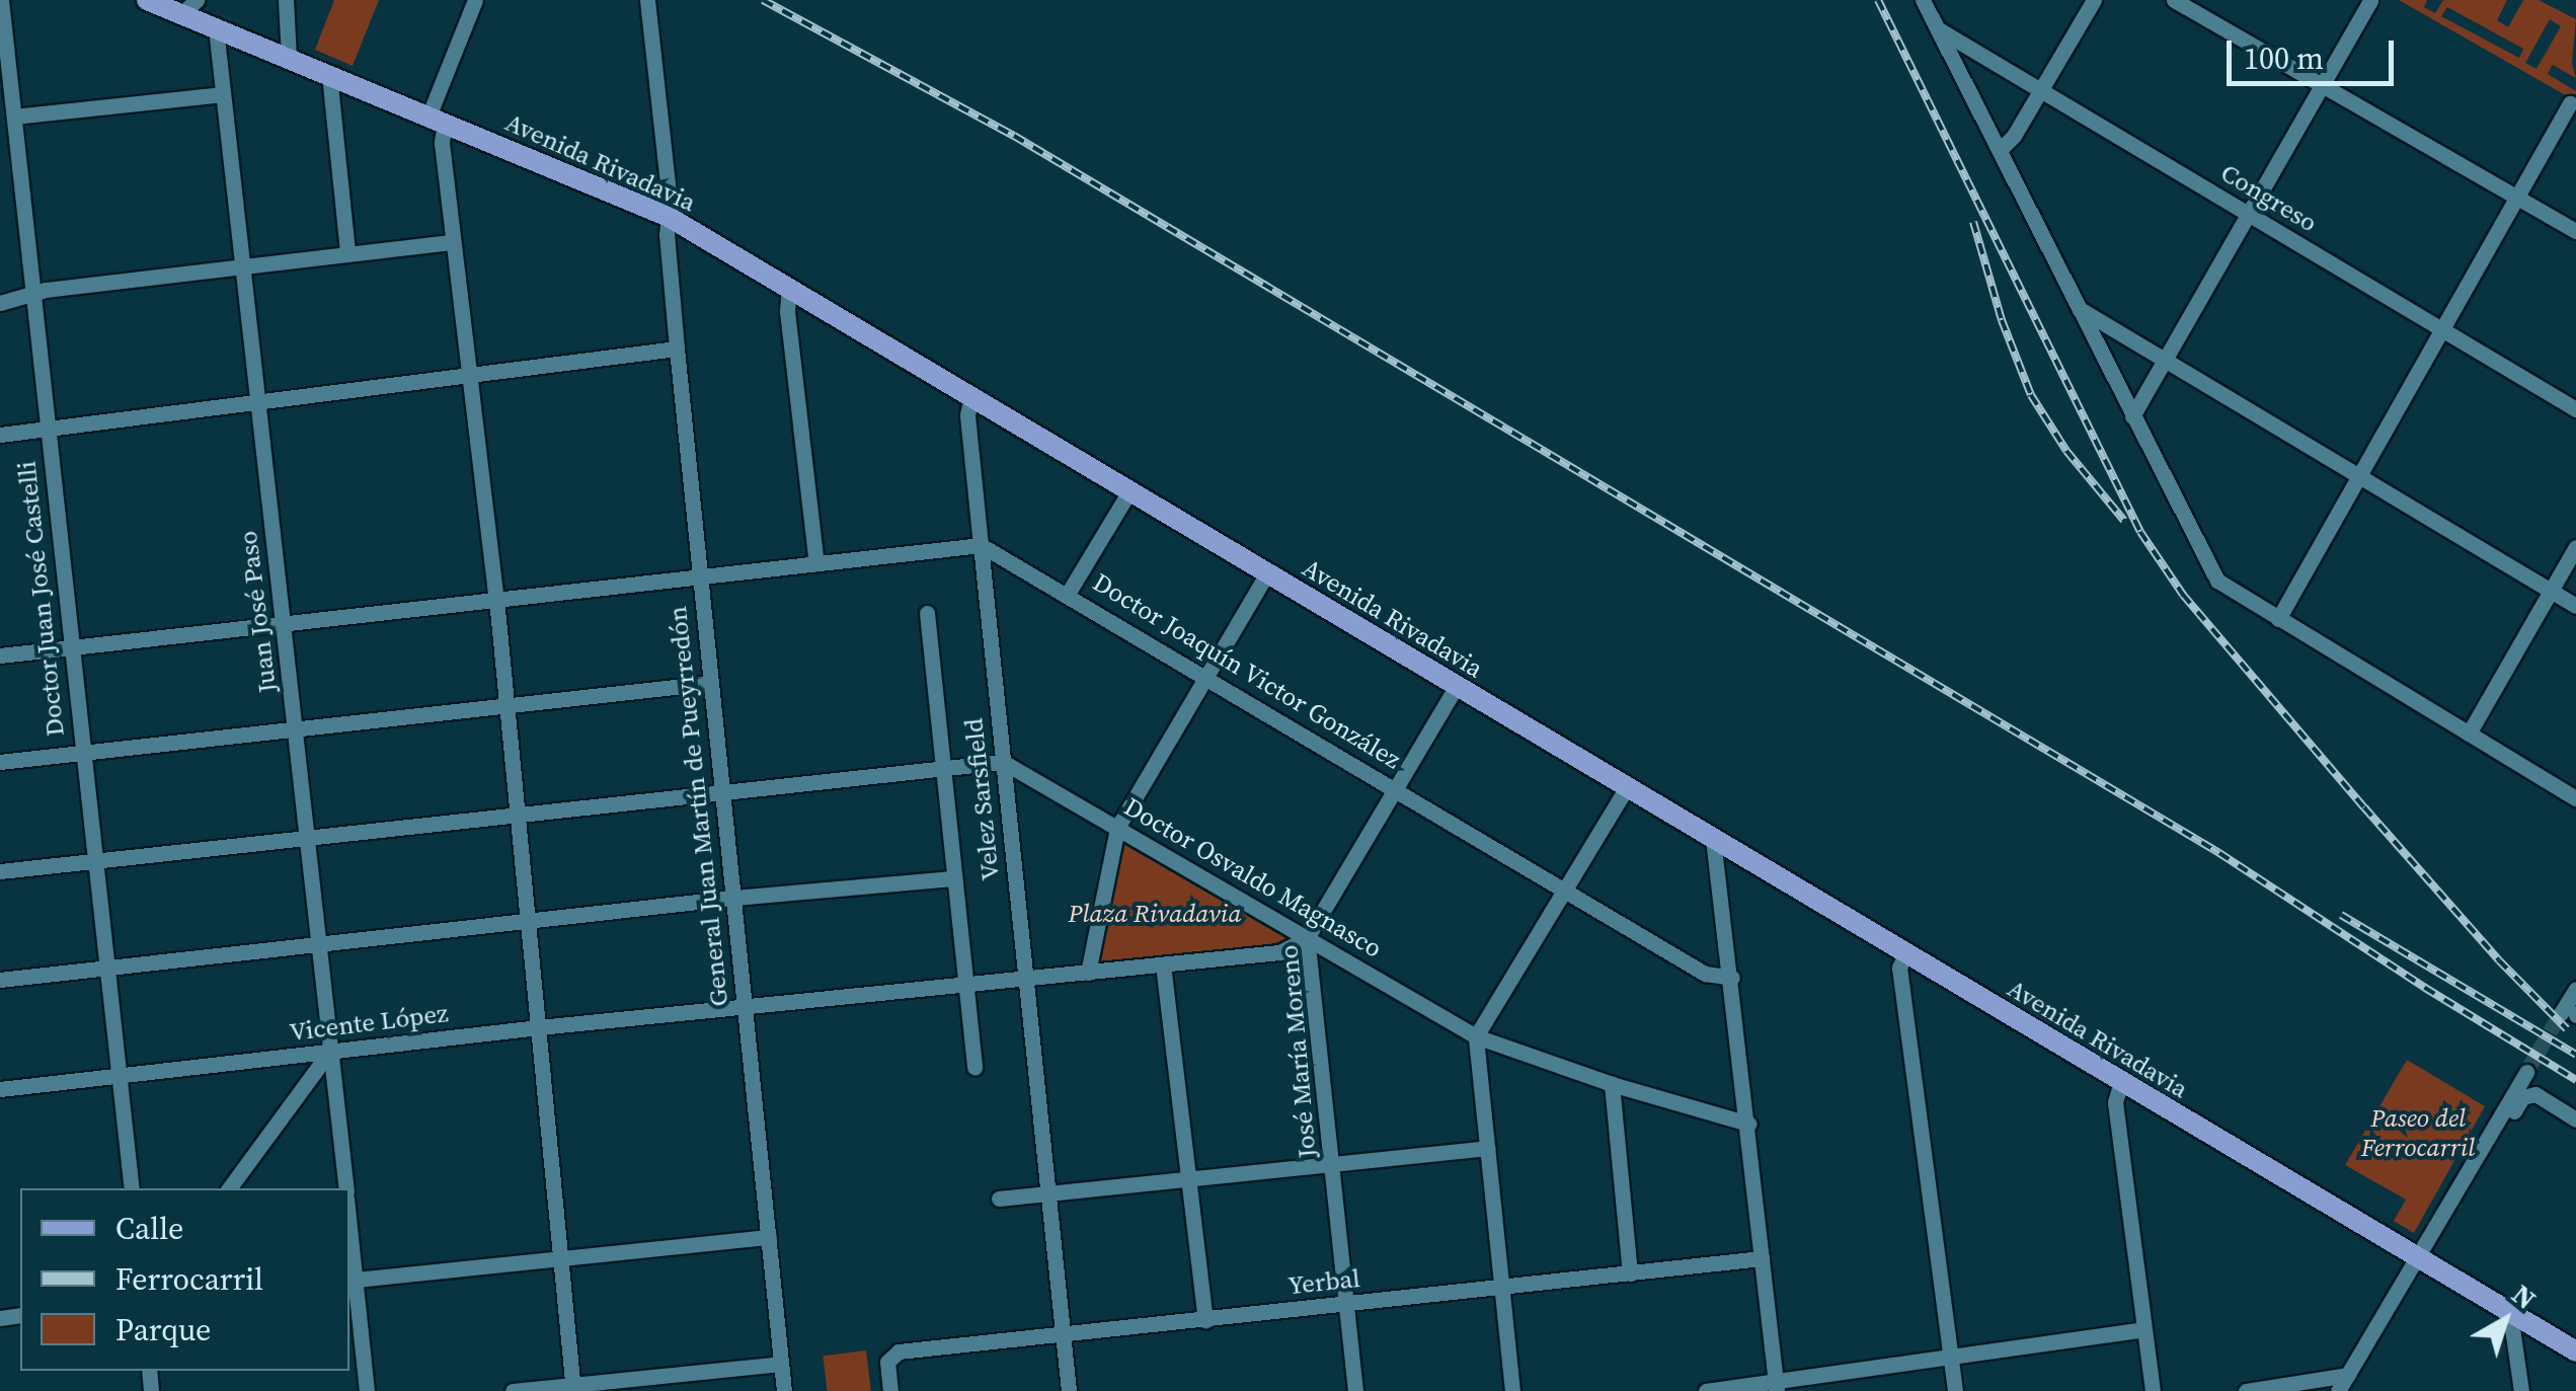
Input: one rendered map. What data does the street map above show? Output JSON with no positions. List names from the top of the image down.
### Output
{
  "streets": {
    "main road": ["Avenida Rivadavia"],
    "street": [
      "Congreso",
      "Doctor Juan José Castelli",
      "Juan José Paso",
      "Doctor Joaquín Victor González",
      "Velez Sarsfield",
      "General Juan Martín de Pueyrredón",
      "Doctor Osvaldo Magnasco",
      "Vicente López",
      "José María Moreno",
      "Yerbal"
    ]
  },
  "crossings": [
    ["Avenida Rivadavia", "Juan José Paso"],
    ["Avenida Rivadavia", "Velez Sarsfield"],
    ["Avenida Rivadavia", "General Juan Martín de Pueyrredón"],
    ["Avenida Rivadavia", "José María Moreno"],
    ["Doctor Juan José Castelli", "Vicente López"],
    ["Juan José Paso", "Vicente López"],
    ["Doctor Joaquín Victor González", "Velez Sarsfield"],
    ["Doctor Joaquín Victor González", "José María Moreno"],
    ["Velez Sarsfield", "Doctor Osvaldo Magnasco"],
    ["Velez Sarsfield", "Vicente López"],
    ["Velez Sarsfield", "Yerbal"],
    ["General Juan Martín de Pueyrredón", "Vicente López"],
    ["Doctor Osvaldo Magnasco", "Vicente López"],
    ["Doctor Osvaldo Magnasco", "José María Moreno"],
    ["Vicente López", "José María Moreno"],
    ["José María Moreno", "Yerbal"]
  ],
  "parks": ["Plaza Rivadavia", "Paseo del Ferrocarril"],
  "legend": ["Calle", "Ferrocarril", "Parque"],
  "scale_bar": "100 m",
  "north": "top right"
}
